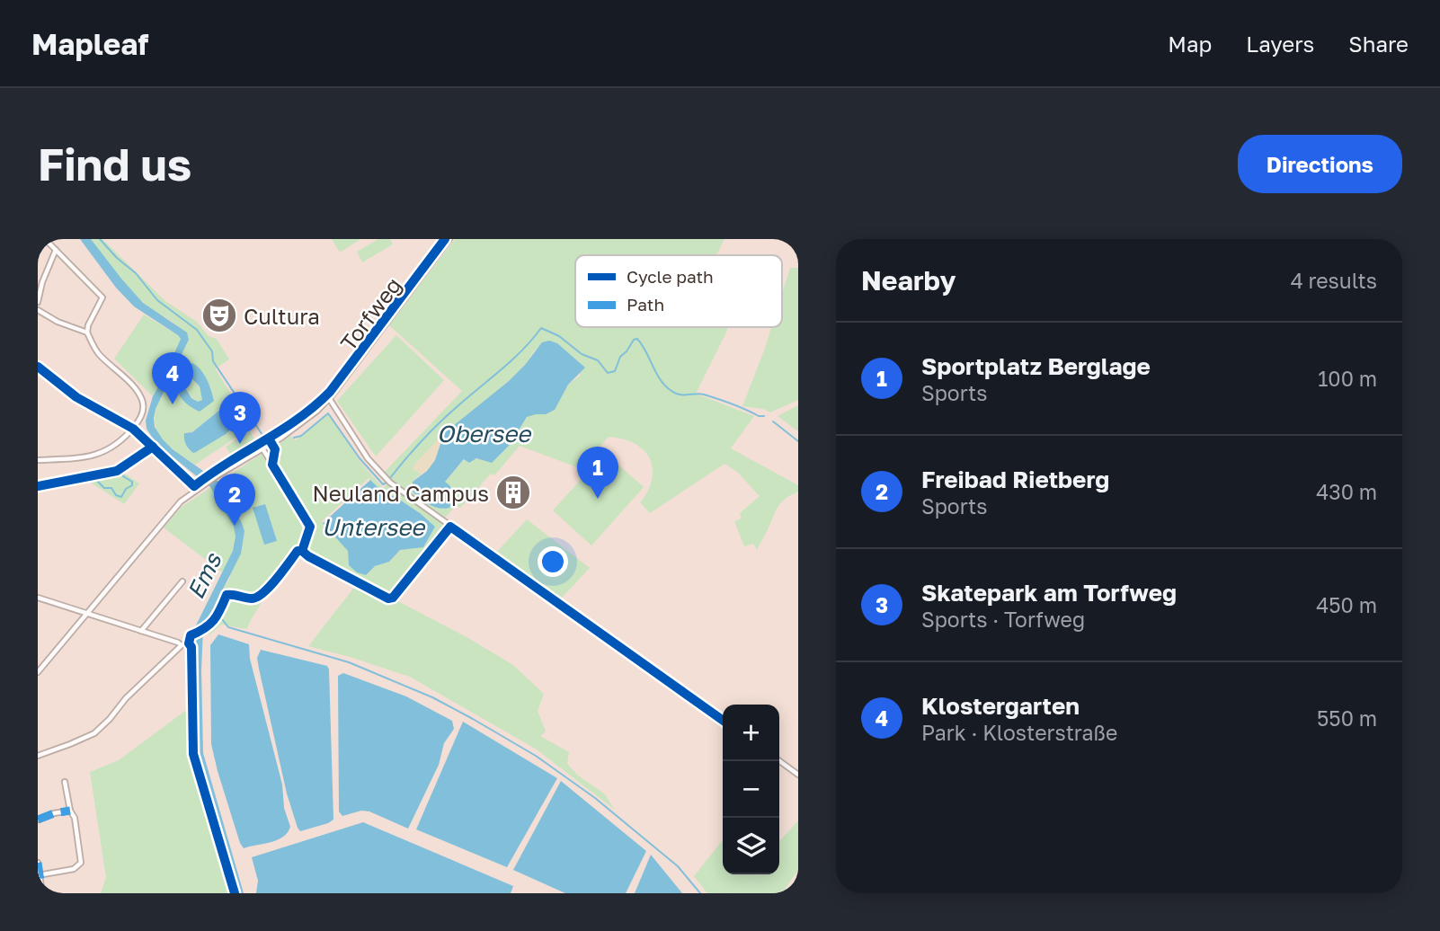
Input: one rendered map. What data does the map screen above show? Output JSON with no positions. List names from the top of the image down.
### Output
{
  "streets": {
    "street": ["Torfweg"]
  },
  "water": ["Obersee", "Untersee", "Ems"],
  "places": {
    "theatre": ["Cultura"],
    "building": ["Neuland Campus"]
  },
  "legend": ["Cycle path", "Path"],
  "page": {
    "header": "Mapleaf",
    "nav": ["Map", "Layers", "Share"],
    "buttons": "Directions",
    "title": "Find us",
    "heading": ["Nearby", "4 results"],
    "list": [
      {
        "mark": "1",
        "name": "Sportplatz Berglage",
        "note": "Sports",
        "value": "100 m"
      },
      {
        "mark": "2",
        "name": "Freibad Rietberg",
        "note": "Sports",
        "value": "430 m"
      },
      {
        "mark": "3",
        "name": "Skatepark am Torfweg",
        "note": "Sports · Torfweg",
        "value": "450 m"
      },
      {
        "mark": "4",
        "name": "Klostergarten",
        "note": "Park · Klosterstraße",
        "value": "550 m"
      }
    ],
    "pins": [
      "4",
      "3",
      "1",
      "2"
    ],
    "map_buttons": ["+", "−"]
  }
}
